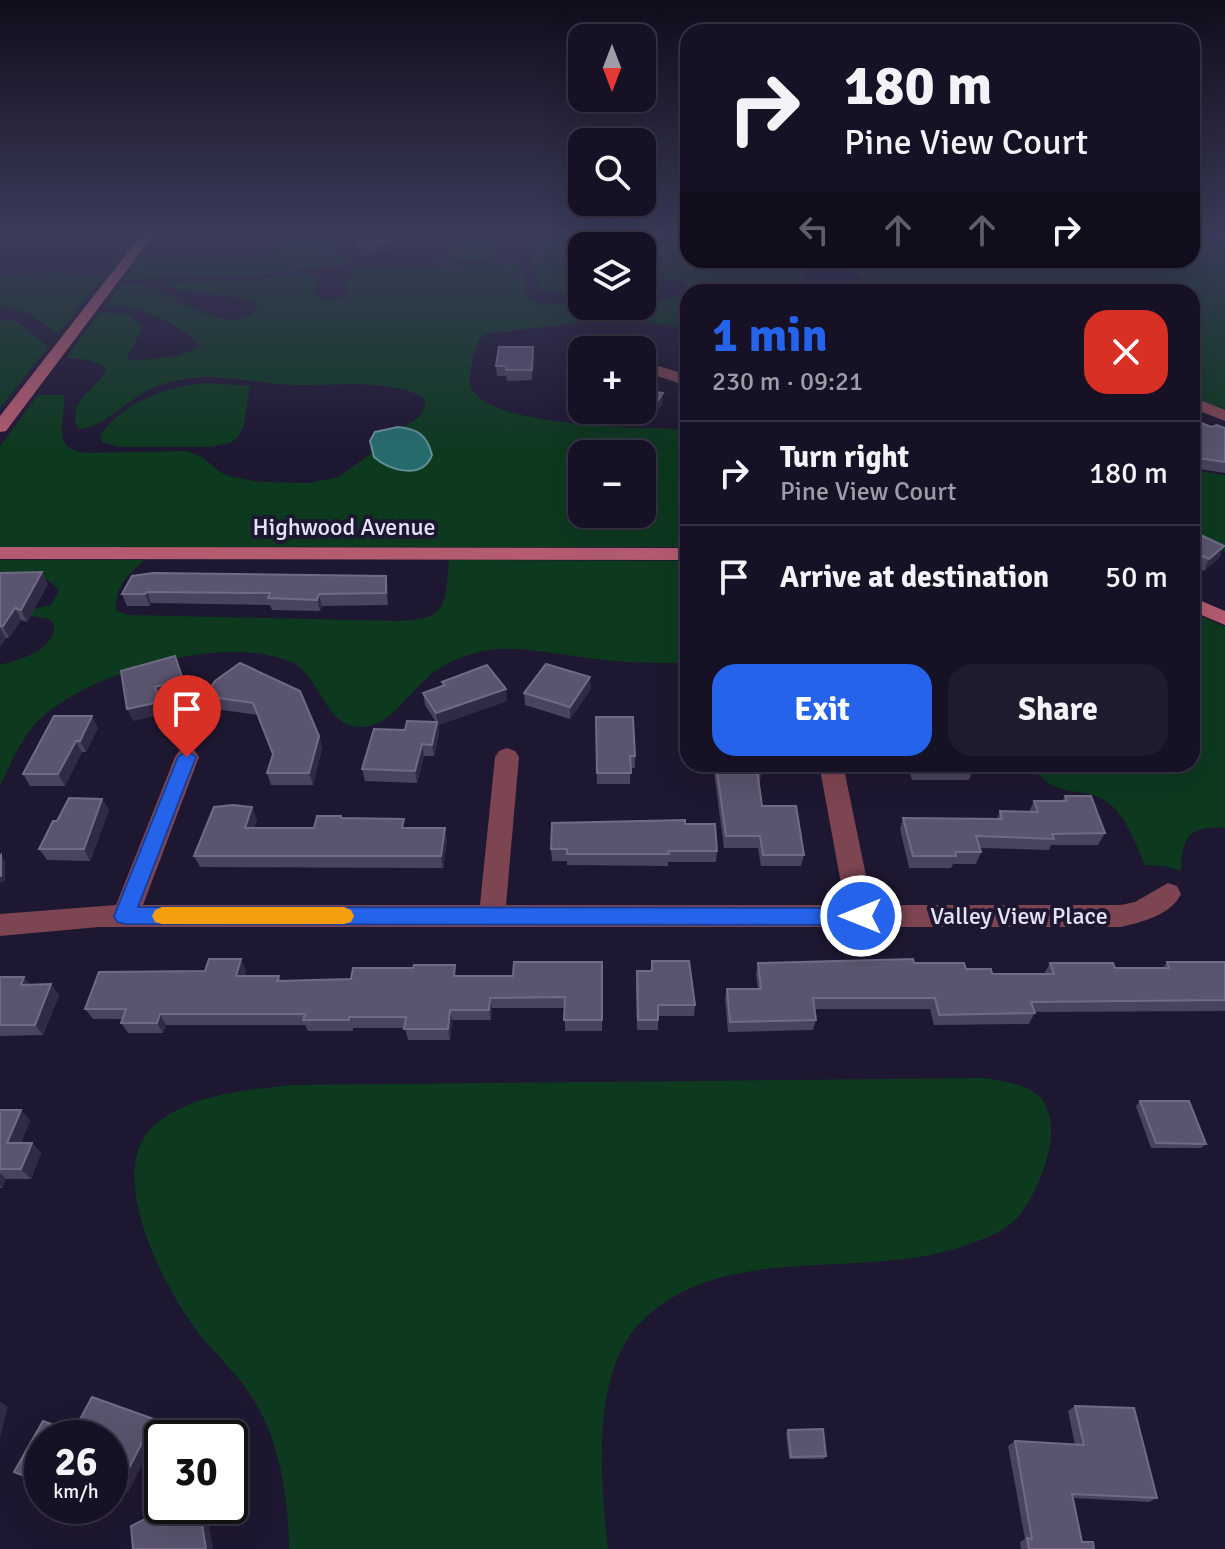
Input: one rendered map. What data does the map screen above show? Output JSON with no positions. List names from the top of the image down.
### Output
{
  "streets": {
    "street": ["Highwood Avenue", "Valley View Place"]
  },
  "north": "bottom",
  "page": {
    "map_buttons": ["+", "−"],
    "turn": ["180 m", "Pine View Court"],
    "heading": ["1 min", "230 m · 09:21"],
    "list": [
      {
        "name": "Turn right",
        "note": "Pine View Court",
        "value": "180 m"
      },
      {
        "name": "Arrive at destination",
        "value": "50 m"
      }
    ],
    "buttons": ["Exit", "Share"],
    "speed": "26 km/h",
    "limit": "30"
  }
}
